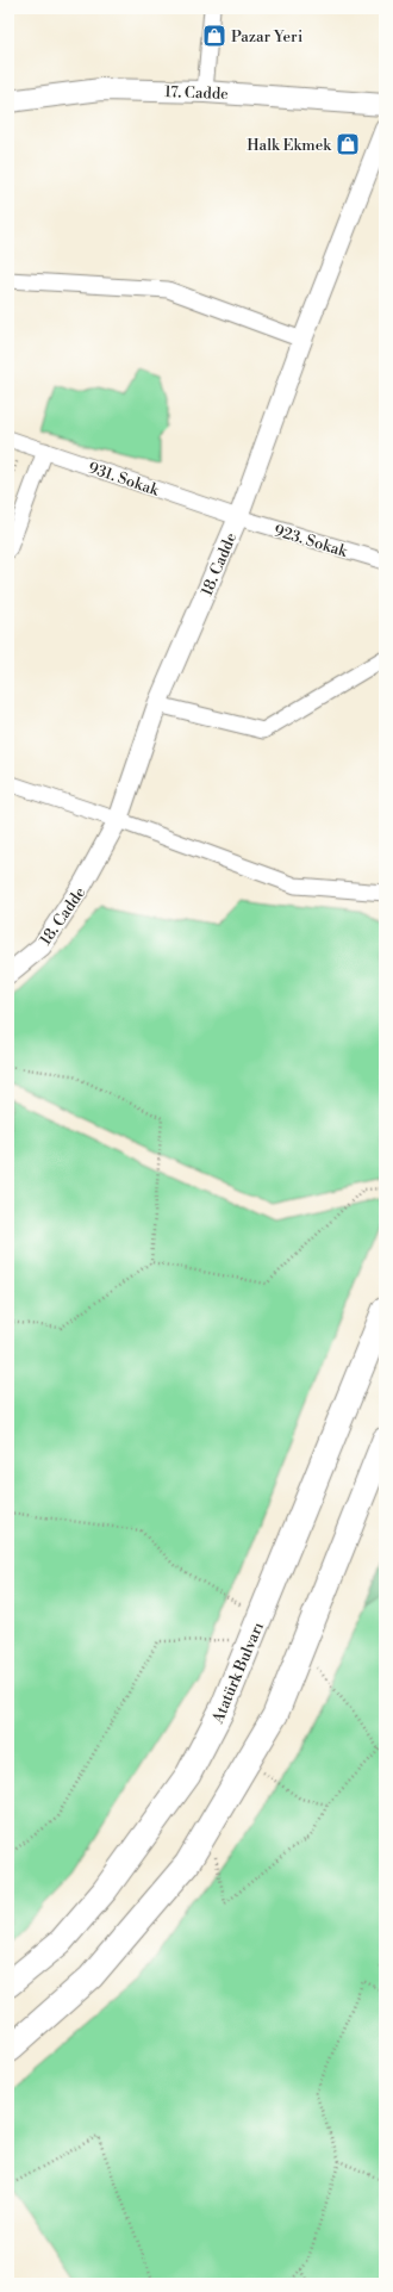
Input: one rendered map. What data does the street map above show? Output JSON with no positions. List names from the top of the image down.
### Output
{
  "streets": {
    "main road": ["17. Cadde", "Atatürk Bulvarı"],
    "street": ["931. Sokak", "923. Sokak", "18. Cadde"]
  },
  "crossings": [
    ["931. Sokak", "923. Sokak"],
    ["931. Sokak", "18. Cadde"],
    ["923. Sokak", "18. Cadde"]
  ],
  "places": {
    "shop": ["Pazar Yeri", "Halk Ekmek"]
  }
}
